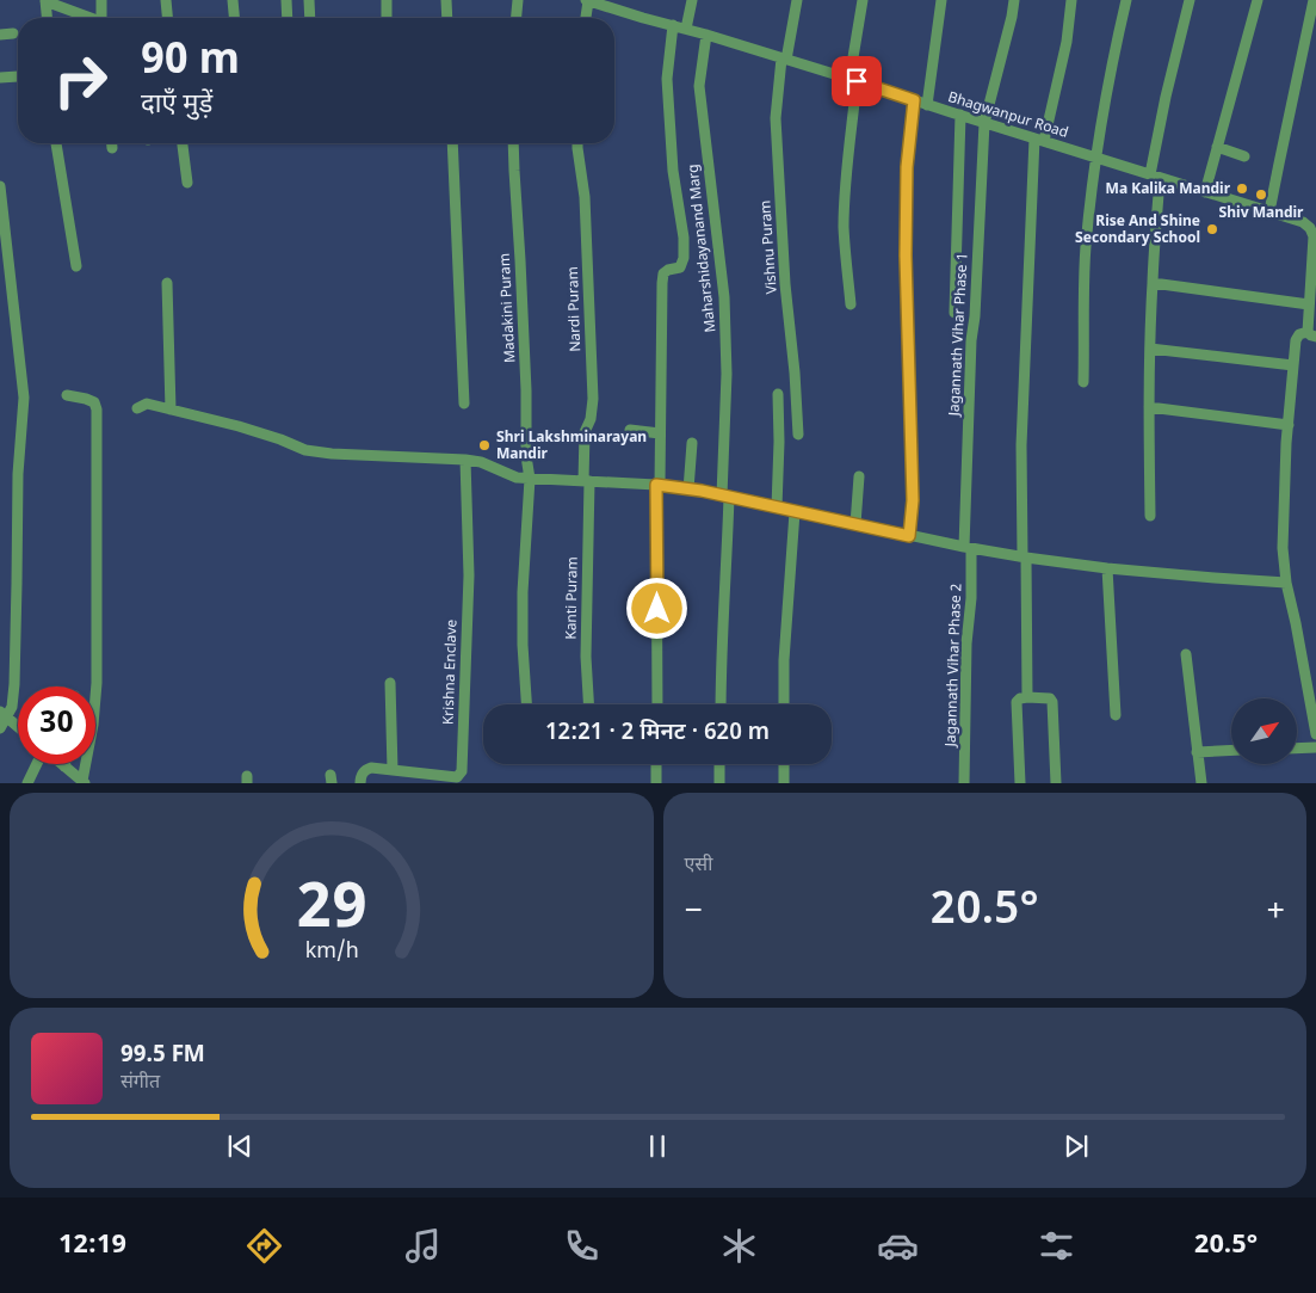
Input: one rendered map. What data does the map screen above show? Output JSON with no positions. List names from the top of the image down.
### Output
{
  "streets": {
    "street": [
      "Bhagwanpur Road",
      "Vishnu Puram",
      "Maharshidayanand Marg",
      "Madakini Puram",
      "Nardi Puram",
      "Jagannath Vihar Phase 1",
      "Kanti Puram",
      "Jagannath Vihar Phase 2",
      "Krishna Enclave"
    ]
  },
  "crossings": [
    ["Bhagwanpur Road", "Vishnu Puram"],
    ["Bhagwanpur Road", "Maharshidayanand Marg"],
    ["Bhagwanpur Road", "Jagannath Vihar Phase 1"],
    ["Nardi Puram", "Kanti Puram"],
    ["Jagannath Vihar Phase 1", "Jagannath Vihar Phase 2"]
  ],
  "places": [
    "Ma Kalika Mandir",
    "Shiv Mandir",
    "Rise And Shine Secondary School",
    "Shri Lakshminarayan Mandir"
  ],
  "north": "top right",
  "page": {
    "turn": ["90 m", "दाएँ मुड़ें"],
    "limit": "30",
    "trip": "12:21 · 2 मिनट · 620 m",
    "tile": "एसी",
    "heat": ["−", "20.5°", "+"],
    "song": ["99.5 FM", "संगीत"],
    "tabs": ["12:19", "20.5°"],
    "gauge": ["29", "km/h"]
  }
}
